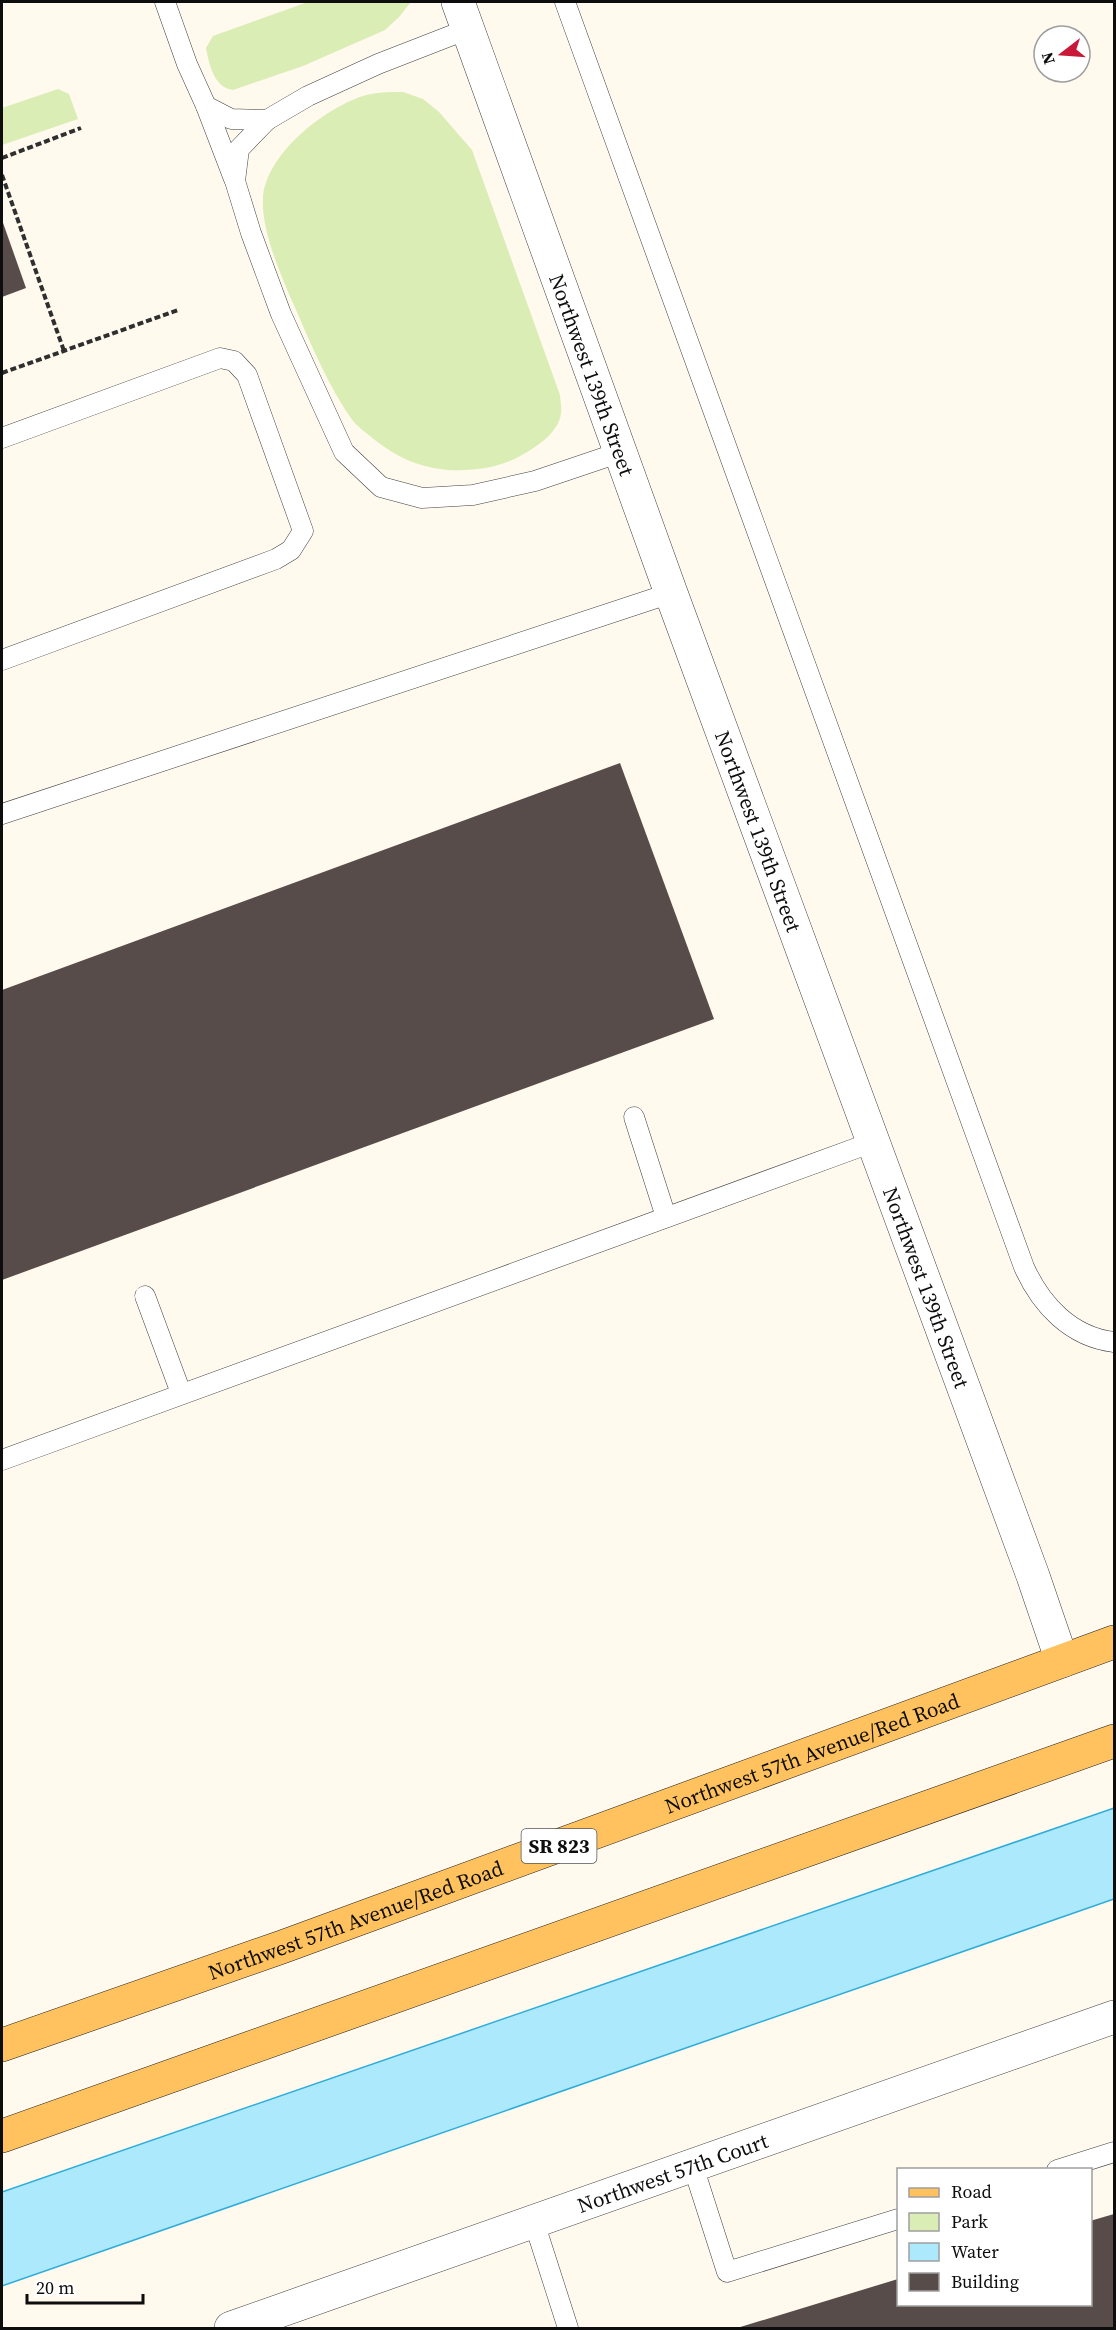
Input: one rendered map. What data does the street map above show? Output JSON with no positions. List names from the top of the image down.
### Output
{
  "streets": {
    "main road": ["Northwest 57th Avenue/Red Road", "SR 823"],
    "street": ["Northwest 139th Street", "Northwest 57th Court"]
  },
  "crossings": [
    ["Northwest 139th Street", "Northwest 57th Avenue/Red Road"]
  ],
  "legend": [
    "Road",
    "Park",
    "Water",
    "Building"
  ],
  "scale_bar": "20 m",
  "north": "left"
}
